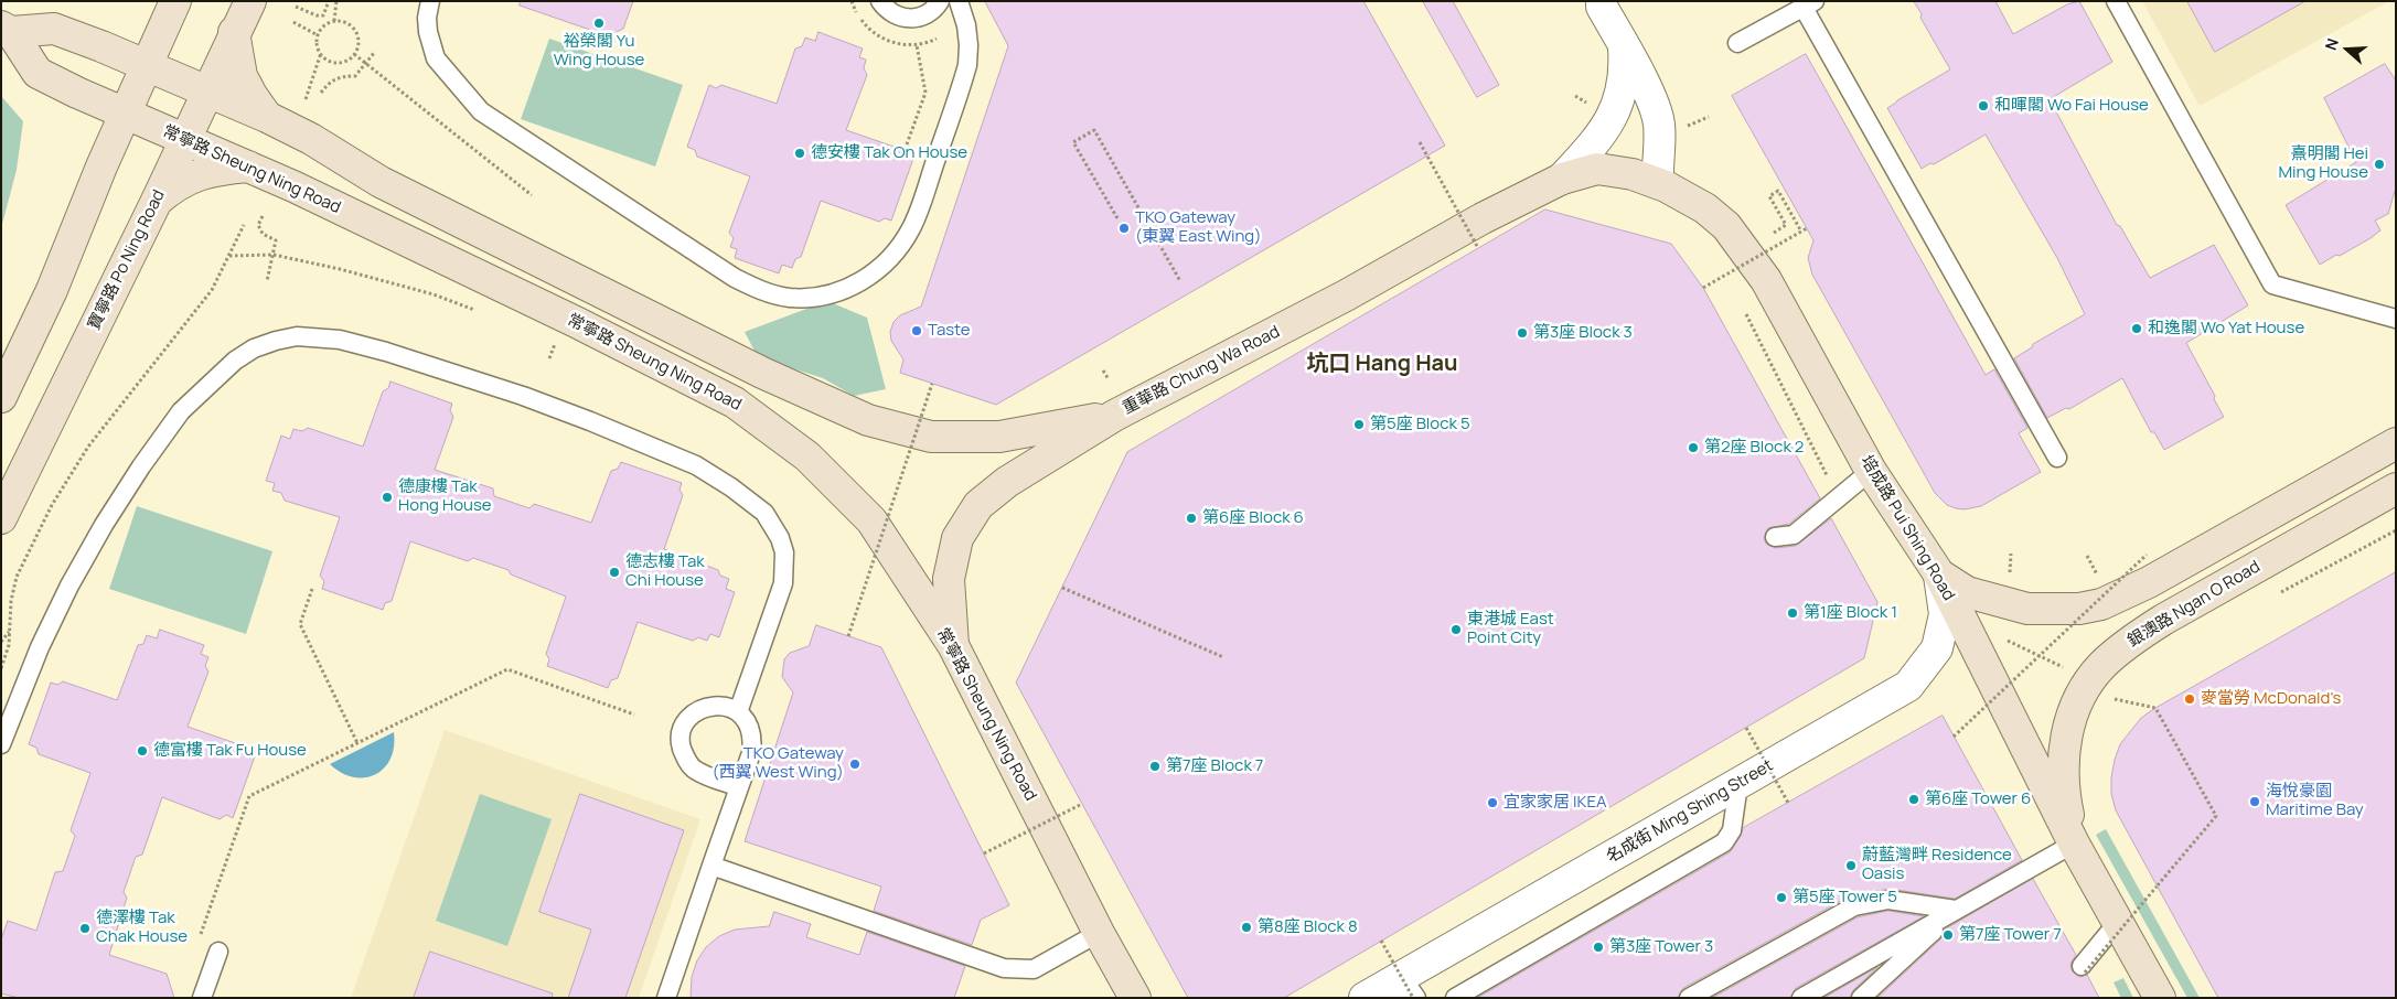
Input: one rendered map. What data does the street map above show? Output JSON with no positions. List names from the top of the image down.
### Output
{
  "streets": {
    "street": [
      "常寧路 Sheung Ning Road",
      "寶寧路 Po Ning Road",
      "重華路 Chung Wa Road",
      "培成路 Pui Shing Road",
      "銀澳路 Ngan O Road",
      "名成街 Ming Shing Street"
    ]
  },
  "crossings": [
    ["常寧路 Sheung Ning Road", "寶寧路 Po Ning Road"],
    ["常寧路 Sheung Ning Road", "重華路 Chung Wa Road"],
    ["重華路 Chung Wa Road", "培成路 Pui Shing Road"],
    ["培成路 Pui Shing Road", "銀澳路 Ngan O Road"],
    ["培成路 Pui Shing Road", "名成街 Ming Shing Street"]
  ],
  "districts": ["坑口 Hang Hau"],
  "places": [
    "裕榮閣 Yu Wing House",
    "和暉閣 Wo Fai House",
    "德安樓 Tak On House",
    "熹明閣 Hei Ming House",
    "TKO Gateway (東翼 East Wing)",
    "和逸閣 Wo Yat House",
    "Taste",
    "第3座 Block 3",
    "第5座 Block 5",
    "第2座 Block 2",
    "德康樓 Tak Hong House",
    "第6座 Block 6",
    "德志樓 Tak Chi House",
    "第1座 Block 1",
    "東港城 East Point City",
    "麥當勞 McDonald's",
    "德富樓 Tak Fu House",
    "TKO Gateway (西翼 West Wing)",
    "第7座 Block 7",
    "第6座 Tower 6",
    "海悅豪園 Maritime Bay",
    "宜家家居 IKEA",
    "蔚藍灣畔 Residence Oasis",
    "第5座 Tower 5",
    "第8座 Block 8",
    "德澤樓 Tak Chak House",
    "第7座 Tower 7",
    "第3座 Tower 3"
  ],
  "north": "left"
}
